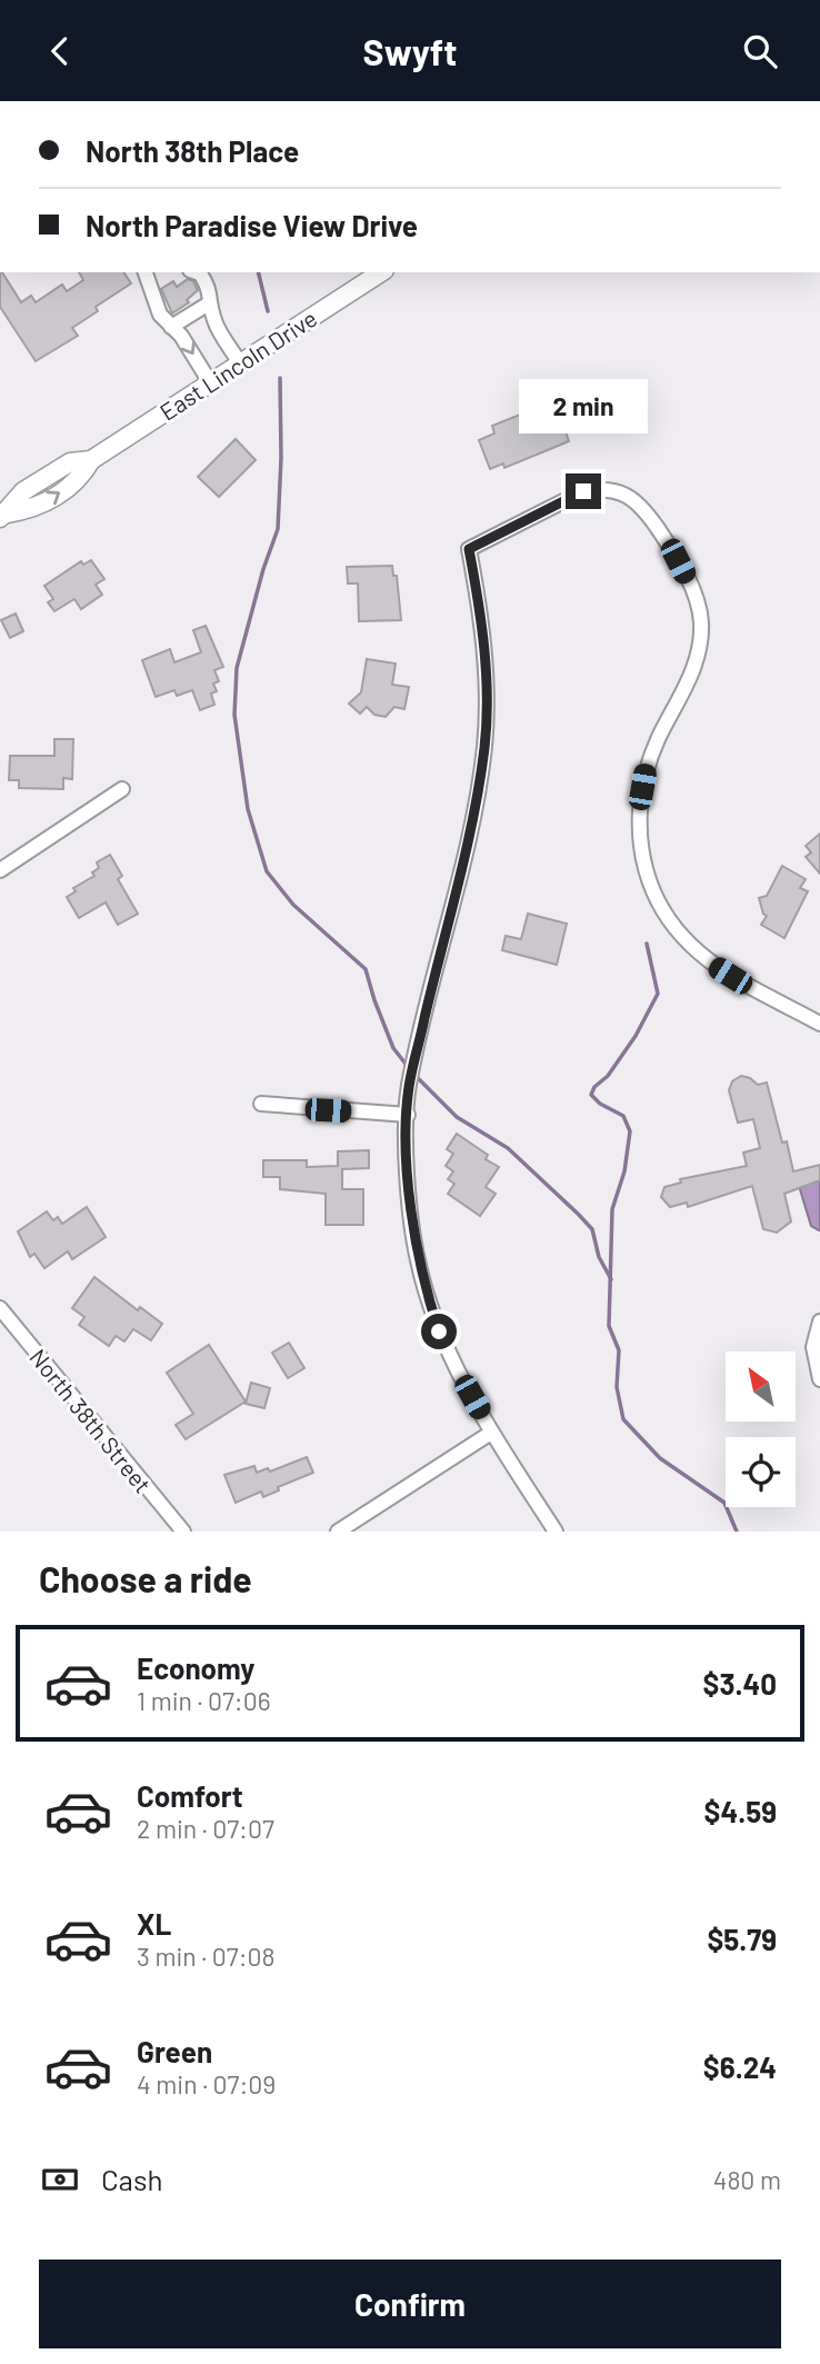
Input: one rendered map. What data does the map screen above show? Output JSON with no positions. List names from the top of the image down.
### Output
{
  "streets": {
    "main road": ["East Lincoln Drive"],
    "street": ["North 38th Street"]
  },
  "north": "top left",
  "page": {
    "header": "Swyft",
    "banner": ["North 38th Place", "North Paradise View Drive"],
    "bubble": "2 min",
    "heading": "Choose a ride",
    "list": [
      {
        "name": "Economy",
        "note": "1 min · 07:06",
        "value": "$3.40"
      },
      {
        "name": "Comfort",
        "note": "2 min · 07:07",
        "value": "$4.59"
      },
      {
        "name": "XL",
        "note": "3 min · 07:08",
        "value": "$5.79"
      },
      {
        "name": "Green",
        "note": "4 min · 07:09",
        "value": "$6.24"
      }
    ],
    "pay": ["Cash", "480 m"],
    "buttons": "Confirm"
  }
}
